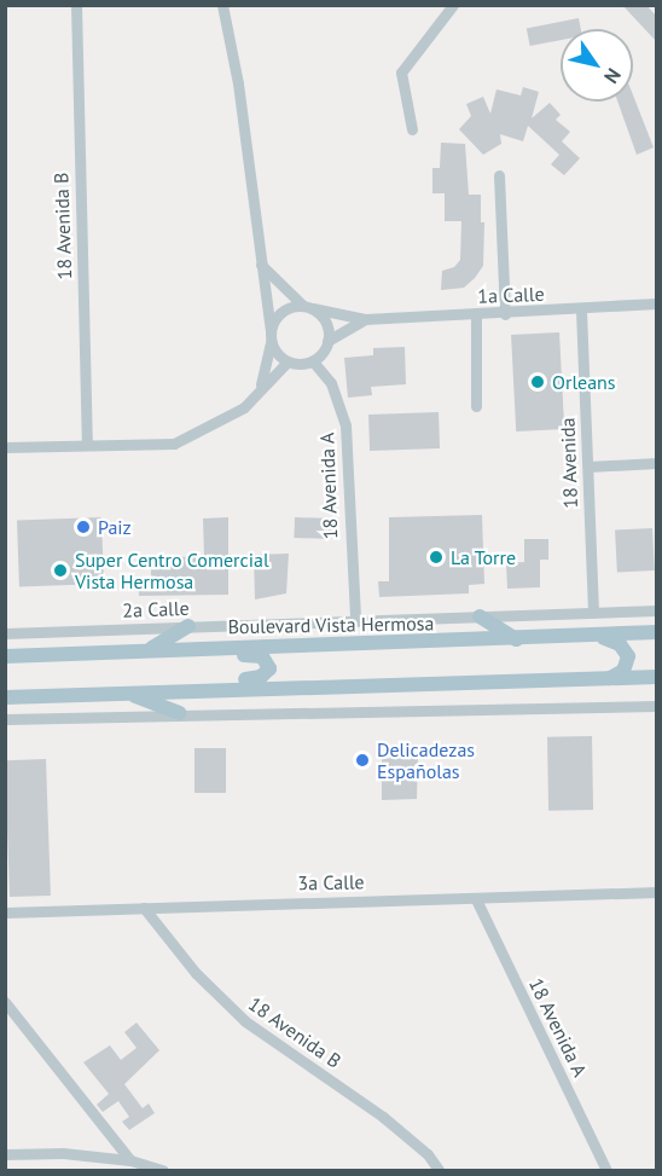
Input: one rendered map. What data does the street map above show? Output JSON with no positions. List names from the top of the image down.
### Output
{
  "streets": {
    "main road": ["Boulevard Vista Hermosa"],
    "street": [
      "18 Avenida B",
      "1a Calle",
      "18 Avenida",
      "18 Avenida A",
      "2a Calle",
      "3a Calle"
    ]
  },
  "crossings": [
    ["18 Avenida B", "3a Calle"],
    ["1a Calle", "18 Avenida"],
    ["1a Calle", "18 Avenida A"],
    ["18 Avenida", "2a Calle"],
    ["18 Avenida A", "2a Calle"],
    ["18 Avenida A", "3a Calle"]
  ],
  "places": [
    "Orleans",
    "Paiz",
    "La Torre",
    "Super Centro Comercial Vista Hermosa",
    "Delicadezas Españolas"
  ],
  "north": "bottom right"
}
